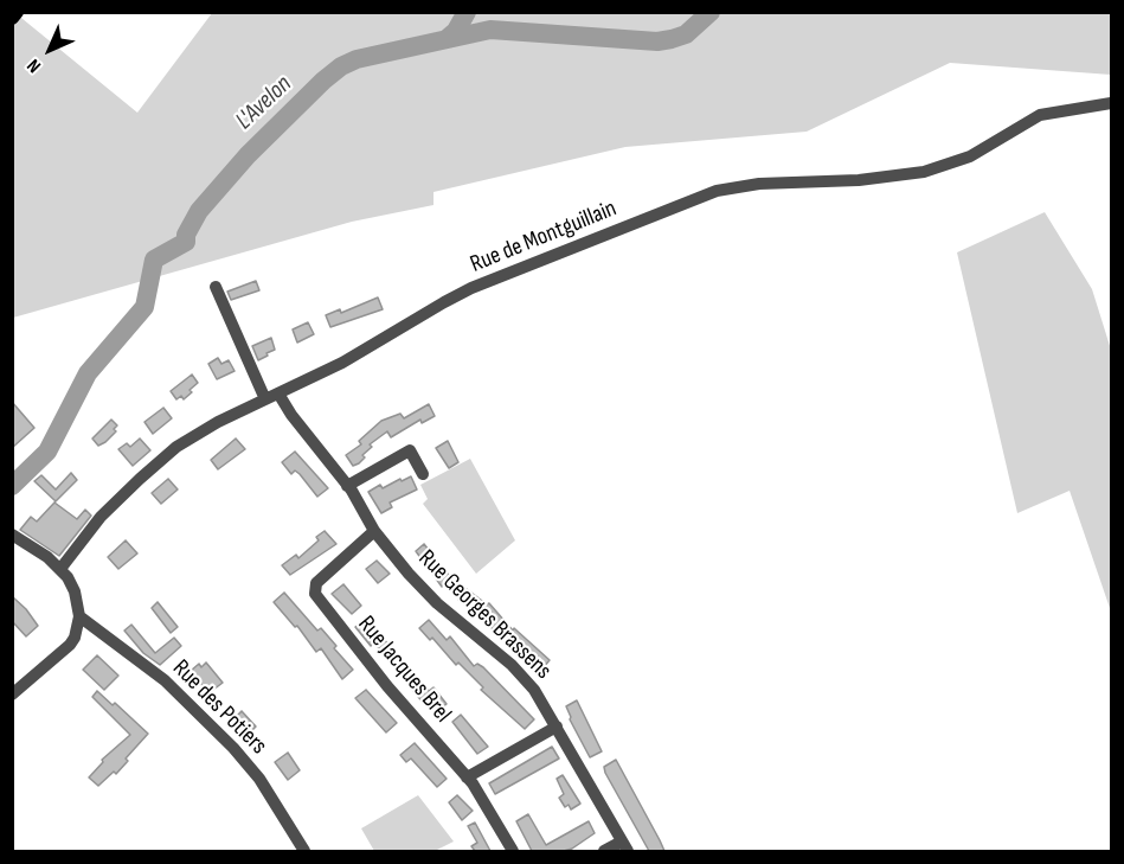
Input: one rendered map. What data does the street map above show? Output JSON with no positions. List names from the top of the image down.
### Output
{
  "streets": {
    "street": [
      "Rue de Montguillain",
      "Rue Georges Brassens",
      "Rue Jacques Brel",
      "Rue des Potiers"
    ]
  },
  "crossings": [
    ["Rue de Montguillain", "Rue Georges Brassens"],
    ["Rue Georges Brassens", "Rue Jacques Brel"]
  ],
  "water": ["L'Avelon"],
  "north": "bottom left"
}
